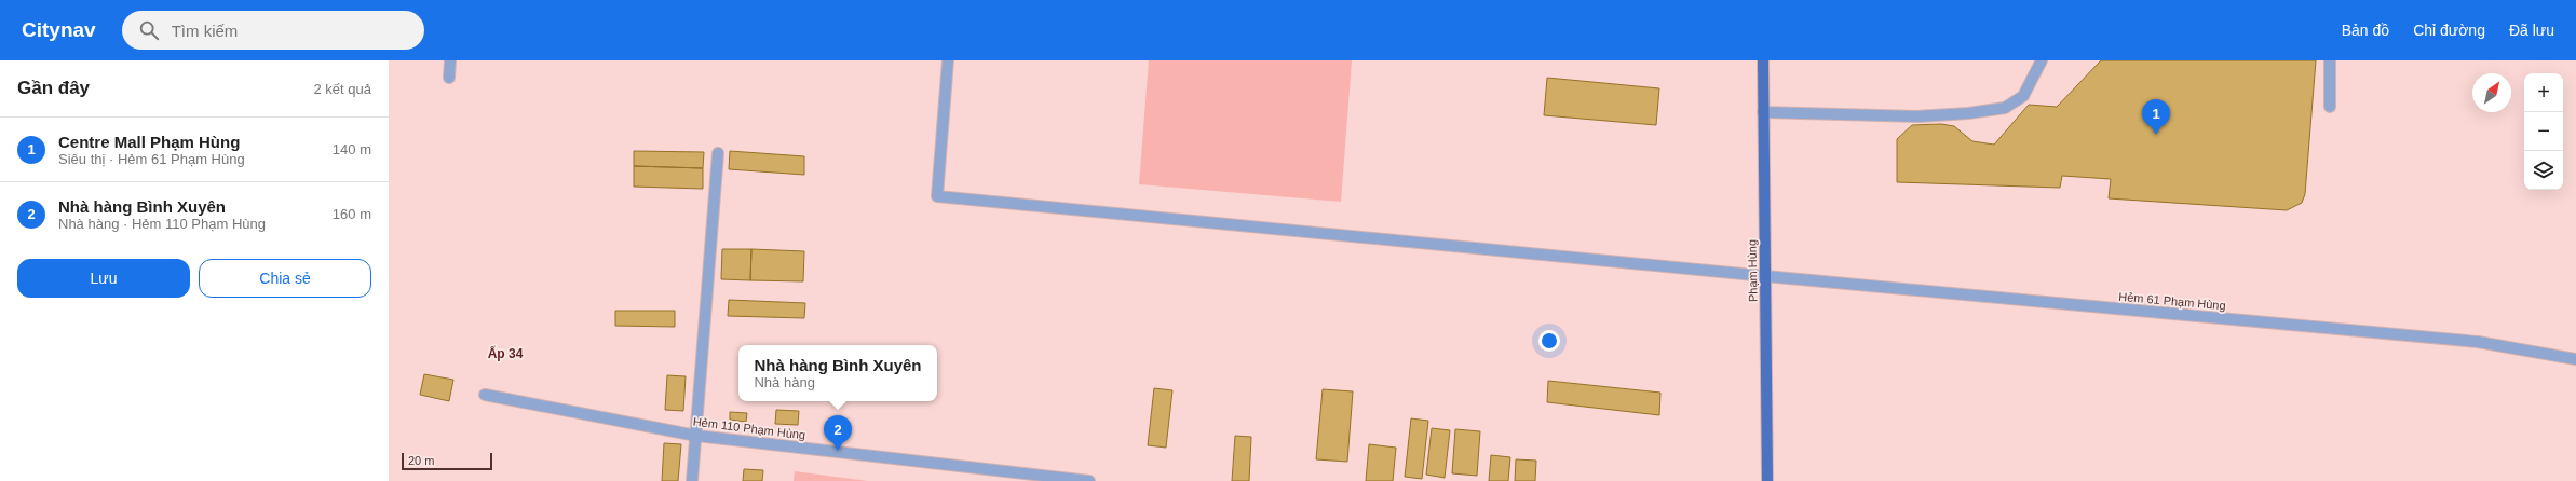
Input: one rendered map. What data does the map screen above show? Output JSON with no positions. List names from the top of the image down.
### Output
{
  "streets": {
    "main road": ["Phạm Hùng"],
    "street": ["Hẻm 61 Phạm Hùng", "Hẻm 110 Phạm Hùng"]
  },
  "crossings": [
    ["Phạm Hùng", "Hẻm 61 Phạm Hùng"]
  ],
  "districts": ["Ấp 34"],
  "scale_bar": "20 m",
  "north": "top right",
  "page": {
    "header": "Citynav",
    "search": "Tìm kiếm",
    "nav": ["Bản đồ", "Chỉ đường", "Đã lưu"],
    "heading": ["Gần đây", "2 kết quả"],
    "map_buttons": ["+", "−"],
    "pins": ["1", "2"],
    "list": [
      {
        "mark": "1",
        "name": "Centre Mall Phạm Hùng",
        "note": "Siêu thị · Hẻm 61 Phạm Hùng",
        "value": "140 m"
      },
      {
        "mark": "2",
        "name": "Nhà hàng Bình Xuyên",
        "note": "Nhà hàng · Hẻm 110 Phạm Hùng",
        "value": "160 m"
      }
    ],
    "buttons": ["Lưu", "Chia sẻ"],
    "popup": ["Nhà hàng Bình Xuyên", "Nhà hàng"],
    "scale": "20 m"
  }
}
